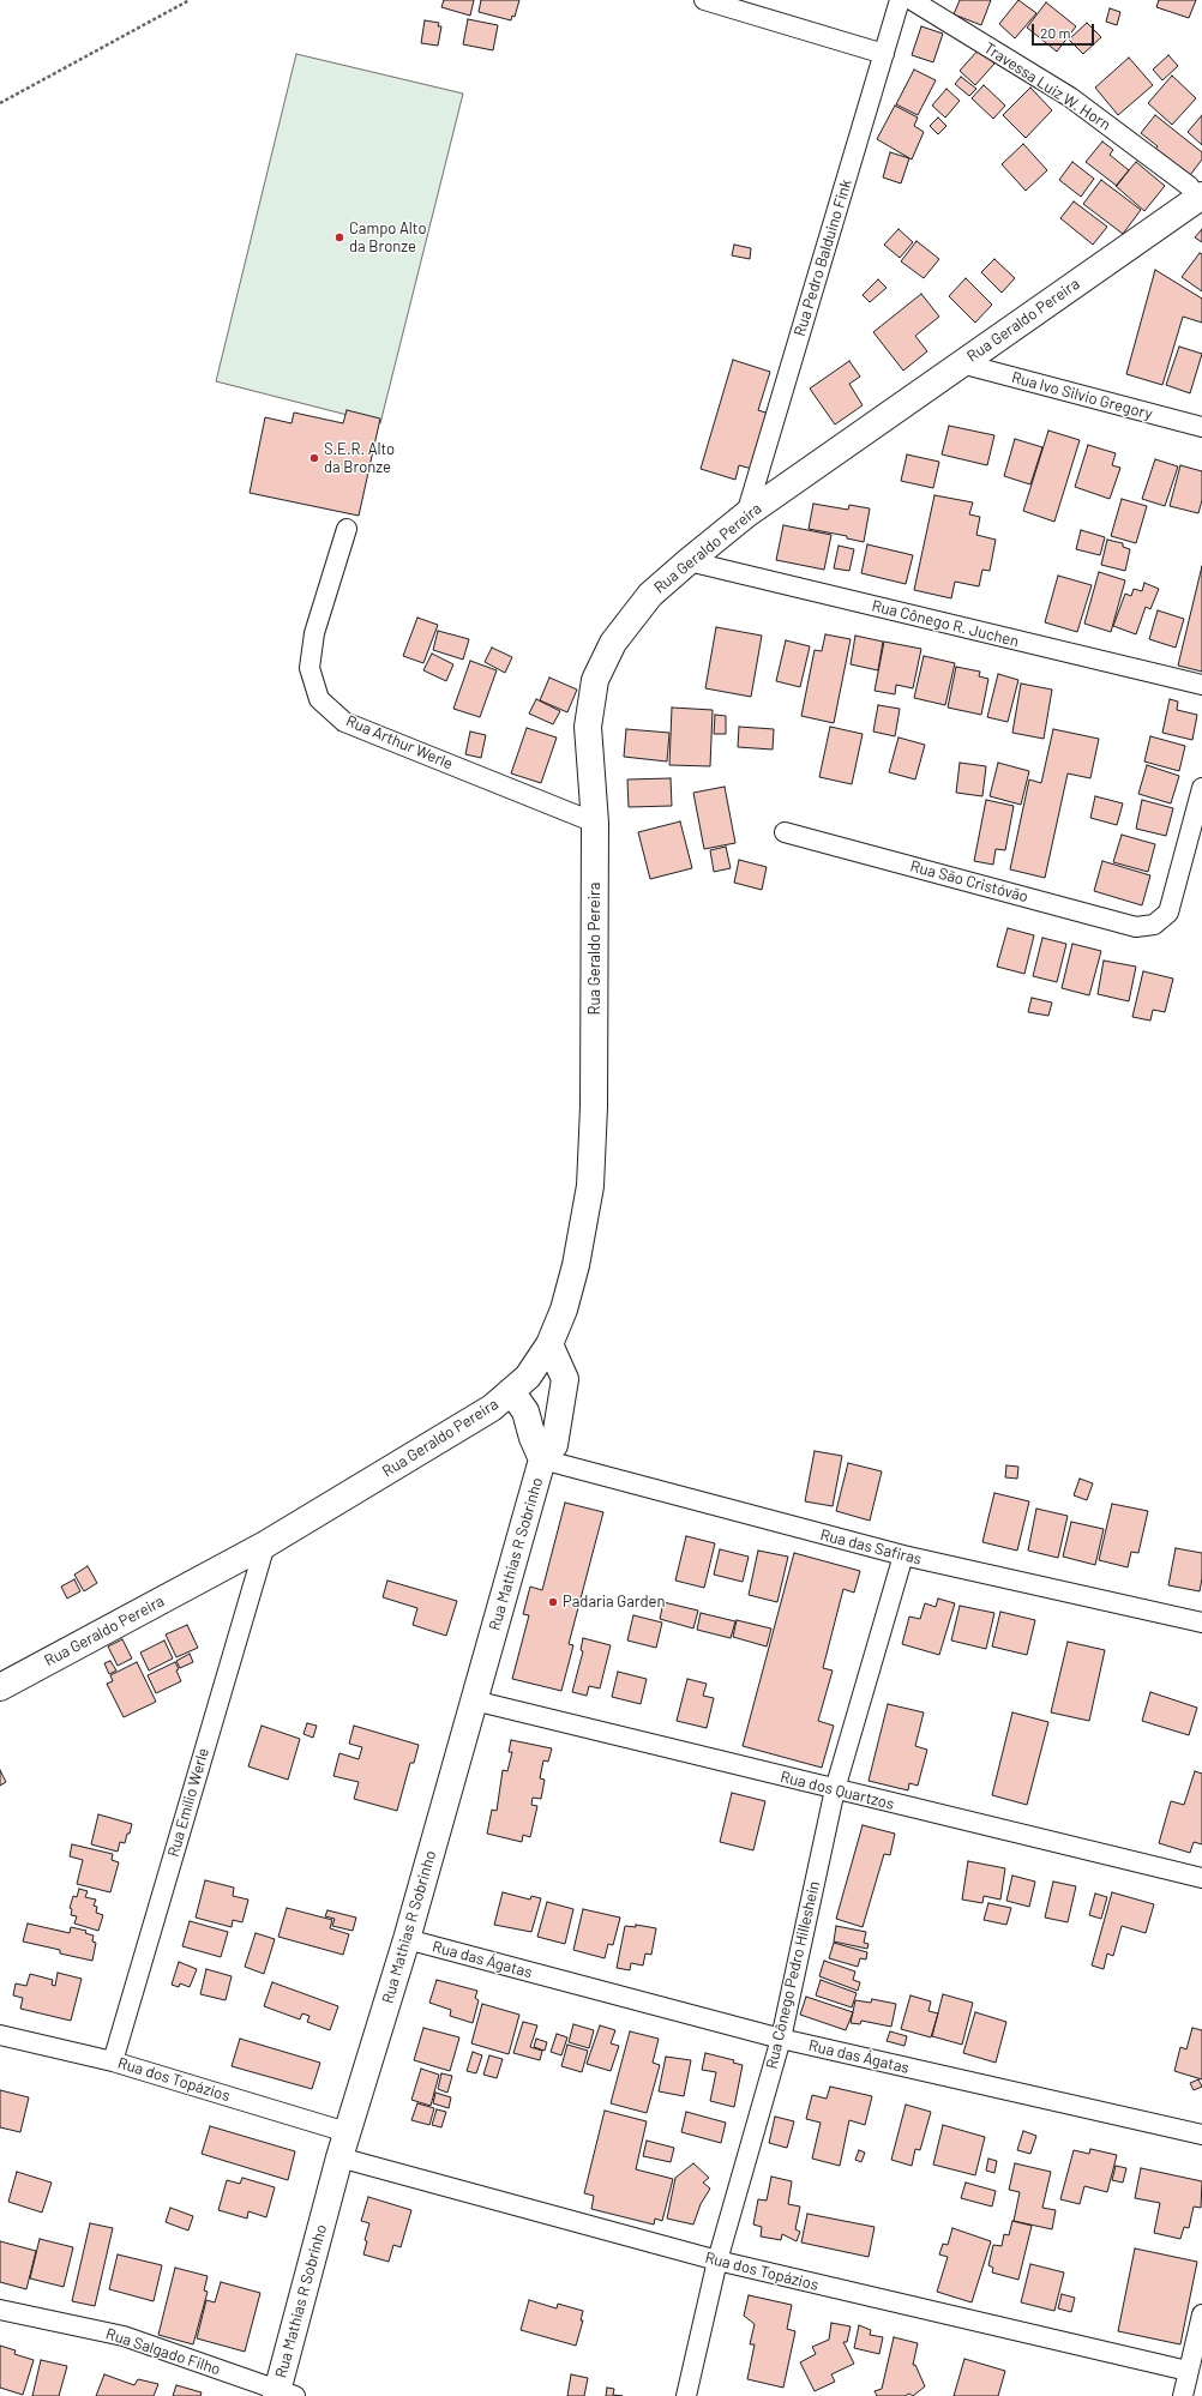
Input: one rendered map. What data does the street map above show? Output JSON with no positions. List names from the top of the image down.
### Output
{
  "streets": {
    "main road": ["Rua Geraldo Pereira", "Rua Mathias R Sobrinho"],
    "street": [
      "Travessa Luiz W. Horn",
      "Rua Pedro Balduino Fink",
      "Rua Ivo Silvio Gregory",
      "Rua Cônego R. Juchen",
      "Rua Arthur Werle",
      "Rua São Cristóvão",
      "Rua das Safiras",
      "Rua dos Quartzos",
      "Rua Emílio Werle",
      "Rua das Ágatas",
      "Rua Cônego Pedro Hilleshein",
      "Rua dos Topázios",
      "Rua Salgado Filho"
    ]
  },
  "crossings": [
    ["Travessa Luiz W. Horn", "Rua Geraldo Pereira"],
    ["Rua Pedro Balduino Fink", "Rua Geraldo Pereira"],
    ["Rua Geraldo Pereira", "Rua Ivo Silvio Gregory"],
    ["Rua Geraldo Pereira", "Rua Cônego R. Juchen"],
    ["Rua Geraldo Pereira", "Rua Arthur Werle"],
    ["Rua Geraldo Pereira", "Rua Mathias R Sobrinho"],
    ["Rua Geraldo Pereira", "Rua Emílio Werle"],
    ["Rua das Safiras", "Rua Mathias R Sobrinho"],
    ["Rua das Safiras", "Rua Cônego Pedro Hilleshein"],
    ["Rua Mathias R Sobrinho", "Rua dos Quartzos"],
    ["Rua Mathias R Sobrinho", "Rua das Ágatas"],
    ["Rua Mathias R Sobrinho", "Rua dos Topázios"],
    ["Rua Mathias R Sobrinho", "Rua Salgado Filho"],
    ["Rua dos Quartzos", "Rua Cônego Pedro Hilleshein"],
    ["Rua Emílio Werle", "Rua dos Topázios"],
    ["Rua das Ágatas", "Rua Cônego Pedro Hilleshein"],
    ["Rua Cônego Pedro Hilleshein", "Rua dos Topázios"]
  ],
  "places": ["Campo Alto da Bronze", "S.E.R. Alto da Bronze", "Padaria Garden"],
  "scale_bar": "20 m"
}
